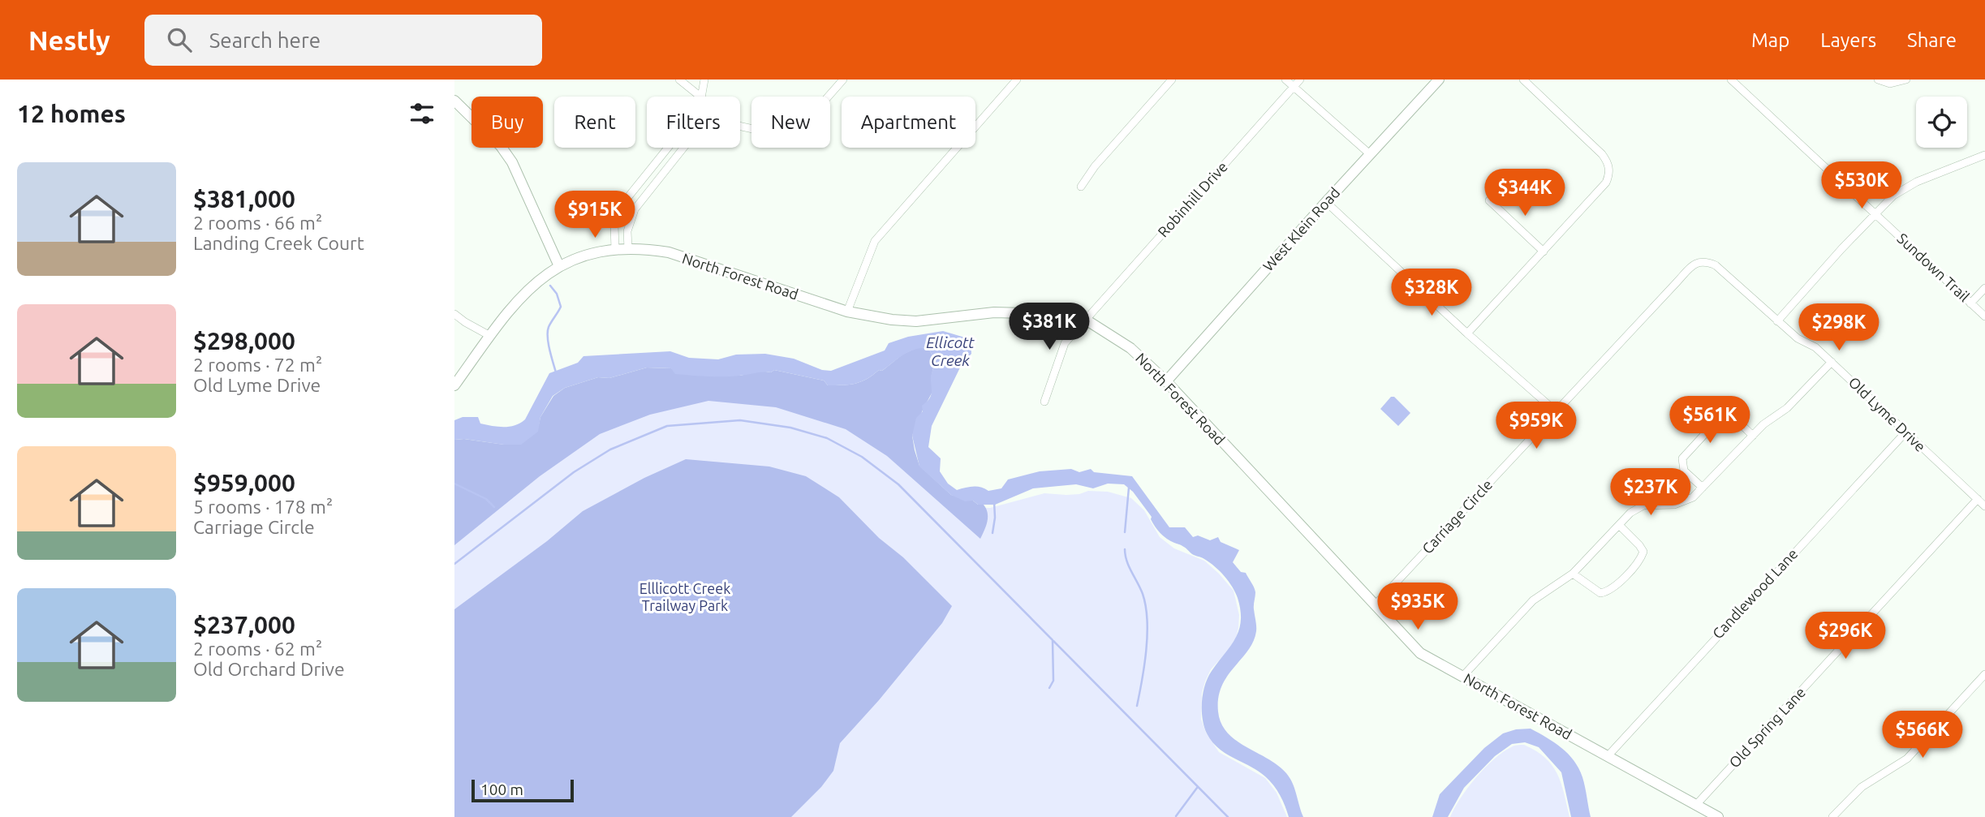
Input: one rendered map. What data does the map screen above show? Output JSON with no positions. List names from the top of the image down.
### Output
{
  "streets": {
    "street": [
      "Robinhill Drive",
      "West Klein Road",
      "Sundown Trail",
      "North Forest Road",
      "Old Lyme Drive",
      "Carriage Circle",
      "Candlewood Lane",
      "Old Spring Lane"
    ]
  },
  "crossings": [
    ["Robinhill Drive", "North Forest Road"],
    ["West Klein Road", "North Forest Road"],
    ["North Forest Road", "Carriage Circle"],
    ["North Forest Road", "Candlewood Lane"],
    ["North Forest Road", "Old Spring Lane"],
    ["Old Lyme Drive", "Carriage Circle"],
    ["Old Lyme Drive", "Candlewood Lane"],
    ["Old Lyme Drive", "Old Spring Lane"]
  ],
  "water": ["Ellicott Creek"],
  "parks": ["Elllicott Creek Trailway Park"],
  "scale_bar": "100 m",
  "page": {
    "header": "Nestly",
    "search": "Search here",
    "nav": ["Map", "Layers", "Share"],
    "heading": "12 homes",
    "chip": [
      "Buy",
      "Rent",
      "Filters",
      "New",
      "Apartment"
    ],
    "list": [
      {
        "name": "$381,000",
        "note": "2 rooms · 66 m² · Landing Creek Court"
      },
      {
        "name": "$298,000",
        "note": "2 rooms · 72 m² · Old Lyme Drive"
      },
      {
        "name": "$959,000",
        "note": "5 rooms · 178 m² · Carriage Circle"
      },
      {
        "name": "$237,000",
        "note": "2 rooms · 62 m² · Old Orchard Drive"
      }
    ],
    "price": [
      "$530K",
      "$344K",
      "$915K",
      "$328K",
      "$381K",
      "$298K",
      "$561K",
      "$959K",
      "$237K",
      "$935K",
      "$296K",
      "$566K"
    ],
    "scale": "100 m"
  }
}
